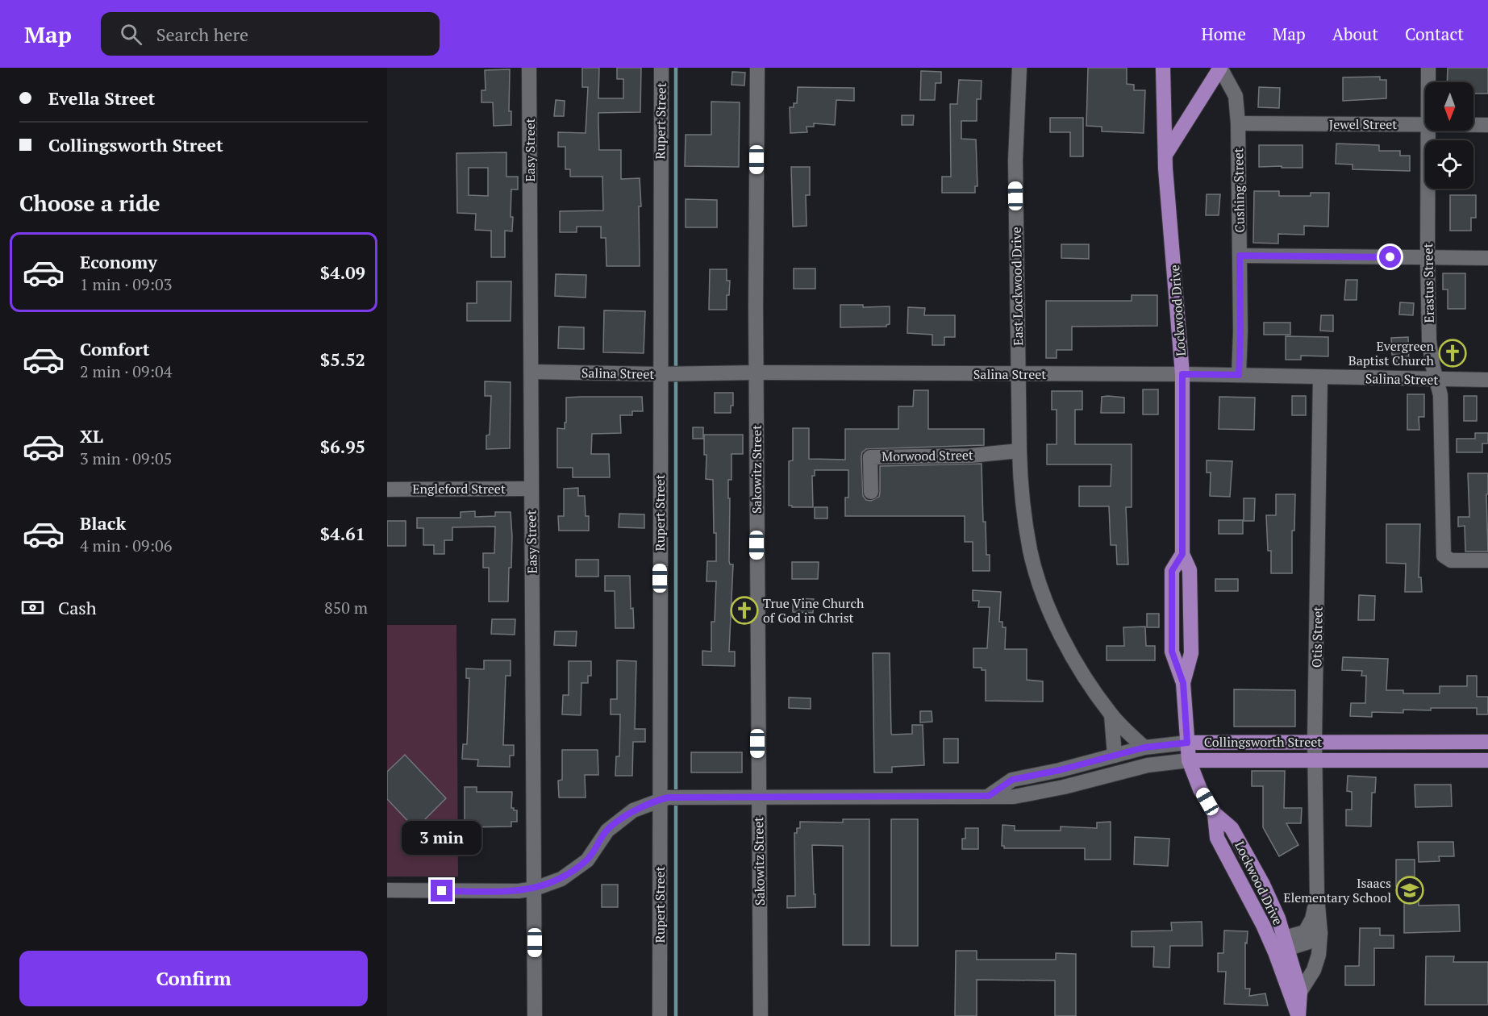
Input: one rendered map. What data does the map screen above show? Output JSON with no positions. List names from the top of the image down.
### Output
{
  "streets": {
    "main road": ["Lockwood Drive", "Collingsworth Street"],
    "street": [
      "Rupert Street",
      "Jewel Street",
      "Easy Street",
      "Cushing Street",
      "Erastus Street",
      "East Lockwood Drive",
      "Salina Street",
      "Morwood Street",
      "Sakowitz Street",
      "Engleford Street",
      "Otis Street"
    ]
  },
  "crossings": [
    ["Rupert Street", "Salina Street"],
    ["Rupert Street", "Collingsworth Street"],
    ["Jewel Street", "Cushing Street"],
    ["Easy Street", "Salina Street"],
    ["Easy Street", "Engleford Street"],
    ["Easy Street", "Collingsworth Street"],
    ["Cushing Street", "Salina Street"],
    ["Erastus Street", "Salina Street"],
    ["East Lockwood Drive", "Salina Street"],
    ["East Lockwood Drive", "Morwood Street"],
    ["East Lockwood Drive", "Collingsworth Street"],
    ["Lockwood Drive", "Salina Street"],
    ["Lockwood Drive", "Otis Street"],
    ["Lockwood Drive", "Collingsworth Street"],
    ["Salina Street", "Sakowitz Street"],
    ["Salina Street", "Otis Street"],
    ["Sakowitz Street", "Collingsworth Street"],
    ["Otis Street", "Collingsworth Street"]
  ],
  "places": {
    "church": ["Evergreen Baptist Church", "True Vine Church of God in Christ"],
    "school or university": ["Isaacs Elementary School"]
  },
  "north": "bottom",
  "page": {
    "header": "Map",
    "search": "Search here",
    "nav": [
      "Home",
      "Map",
      "About",
      "Contact"
    ],
    "banner": ["Evella Street", "Collingsworth Street"],
    "heading": "Choose a ride",
    "list": [
      {
        "name": "Economy",
        "note": "1 min · 09:03",
        "value": "$4.09"
      },
      {
        "name": "Comfort",
        "note": "2 min · 09:04",
        "value": "$5.52"
      },
      {
        "name": "XL",
        "note": "3 min · 09:05",
        "value": "$6.95"
      },
      {
        "name": "Black",
        "note": "4 min · 09:06",
        "value": "$4.61"
      }
    ],
    "pay": ["Cash", "850 m"],
    "bubble": "3 min",
    "buttons": "Confirm"
  }
}
